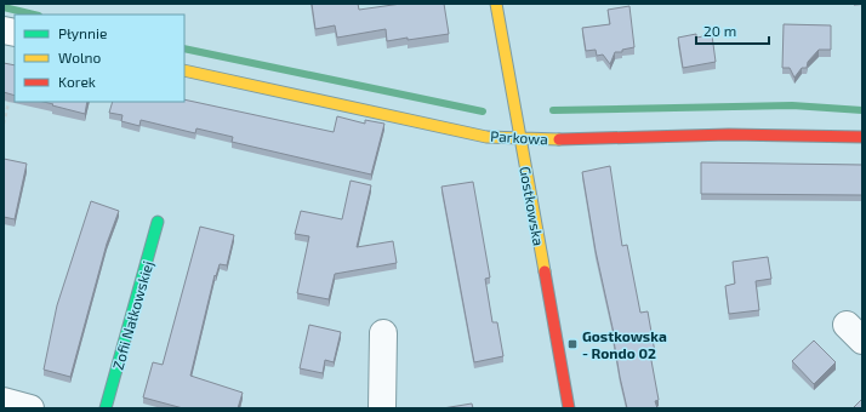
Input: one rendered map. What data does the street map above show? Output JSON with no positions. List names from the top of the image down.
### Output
{
  "streets": {
    "street": ["Parkowa", "Gostkowska", "Zofii Nałkowskiej"]
  },
  "crossings": [
    ["Parkowa", "Gostkowska"]
  ],
  "places": {
    "transit": ["Gostkowska - Rondo 02"]
  },
  "legend": ["Płynnie", "Wolno", "Korek"],
  "scale_bar": "20 m"
}
